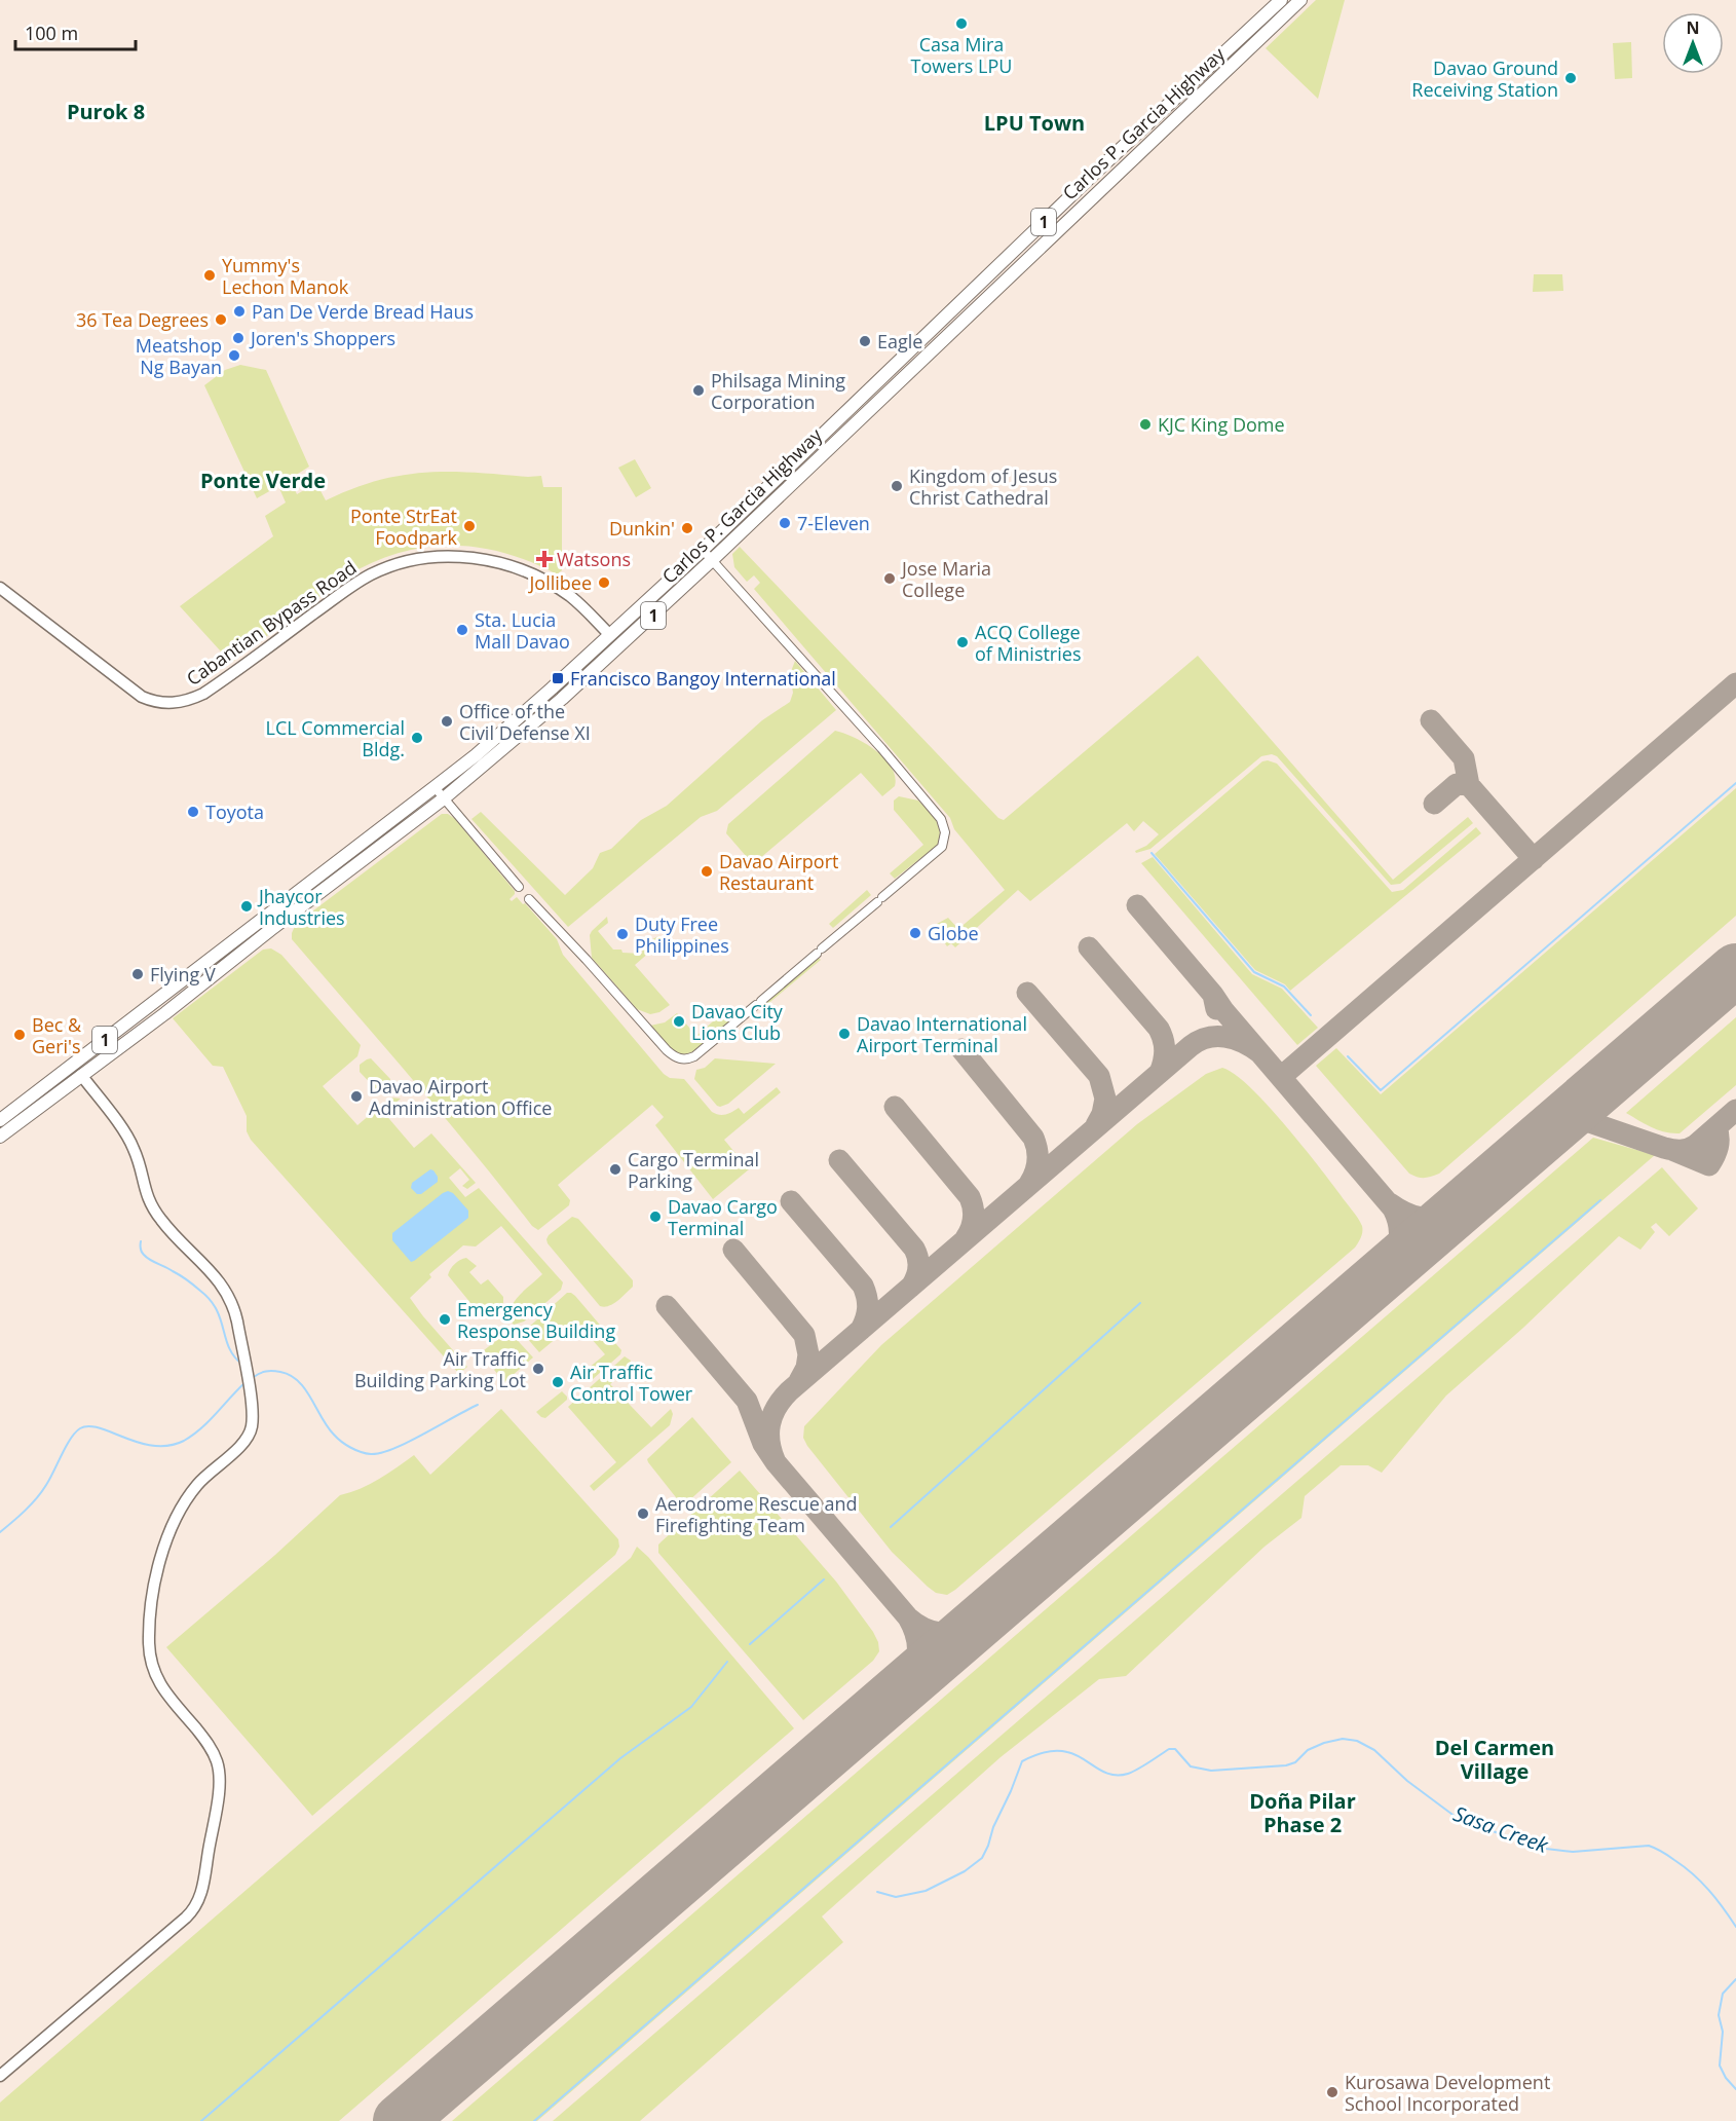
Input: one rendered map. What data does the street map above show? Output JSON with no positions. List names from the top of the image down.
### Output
{
  "streets": {
    "highway": ["Carlos P. Garcia Highway", "1"],
    "main road": ["Cabantian Bypass Road"]
  },
  "crossings": [
    ["Carlos P. Garcia Highway", "Cabantian Bypass Road"]
  ],
  "districts": [
    "Purok 8",
    "LPU Town",
    "Ponte Verde",
    "Del Carmen Village",
    "Doña Pilar Phase 2"
  ],
  "water": ["Sasa Creek"],
  "places": {
    "other": [
      "Casa Mira Towers LPU",
      "Davao Ground Receiving Station",
      "Yummy's Lechon Manok",
      "Pan De Verde Bread Haus",
      "36 Tea Degrees",
      "Joren's Shoppers",
      "Eagle",
      "Meatshop Ng Bayan",
      "Philsaga Mining Corporation",
      "KJC King Dome",
      "Kingdom of Jesus Christ Cathedral",
      "7-Eleven",
      "Ponte StrEat Foodpark",
      "Dunkin'",
      "Jose Maria College",
      "Jollibee",
      "Sta. Lucia Mall Davao",
      "ACQ College of Ministries",
      "Office of the Civil Defense XI",
      "LCL Commercial Bldg.",
      "Toyota",
      "Davao Airport Restaurant",
      "Jhaycor Industries",
      "Globe",
      "Duty Free Philippines",
      "Flying V",
      "Davao City Lions Club",
      "Davao International Airport Terminal",
      "Bec & Geri's",
      "Davao Airport Administration Office",
      "Cargo Terminal Parking",
      "Davao Cargo Terminal",
      "Emergency Response Building",
      "Air Traffic Building Parking Lot",
      "Air Traffic Control Tower",
      "Aerodrome Rescue and Firefighting Team",
      "Kurosawa Development School Incorporated"
    ],
    "health": ["Watsons"],
    "transit": ["Francisco Bangoy International"]
  },
  "scale_bar": "100 m",
  "north": "top"
}
